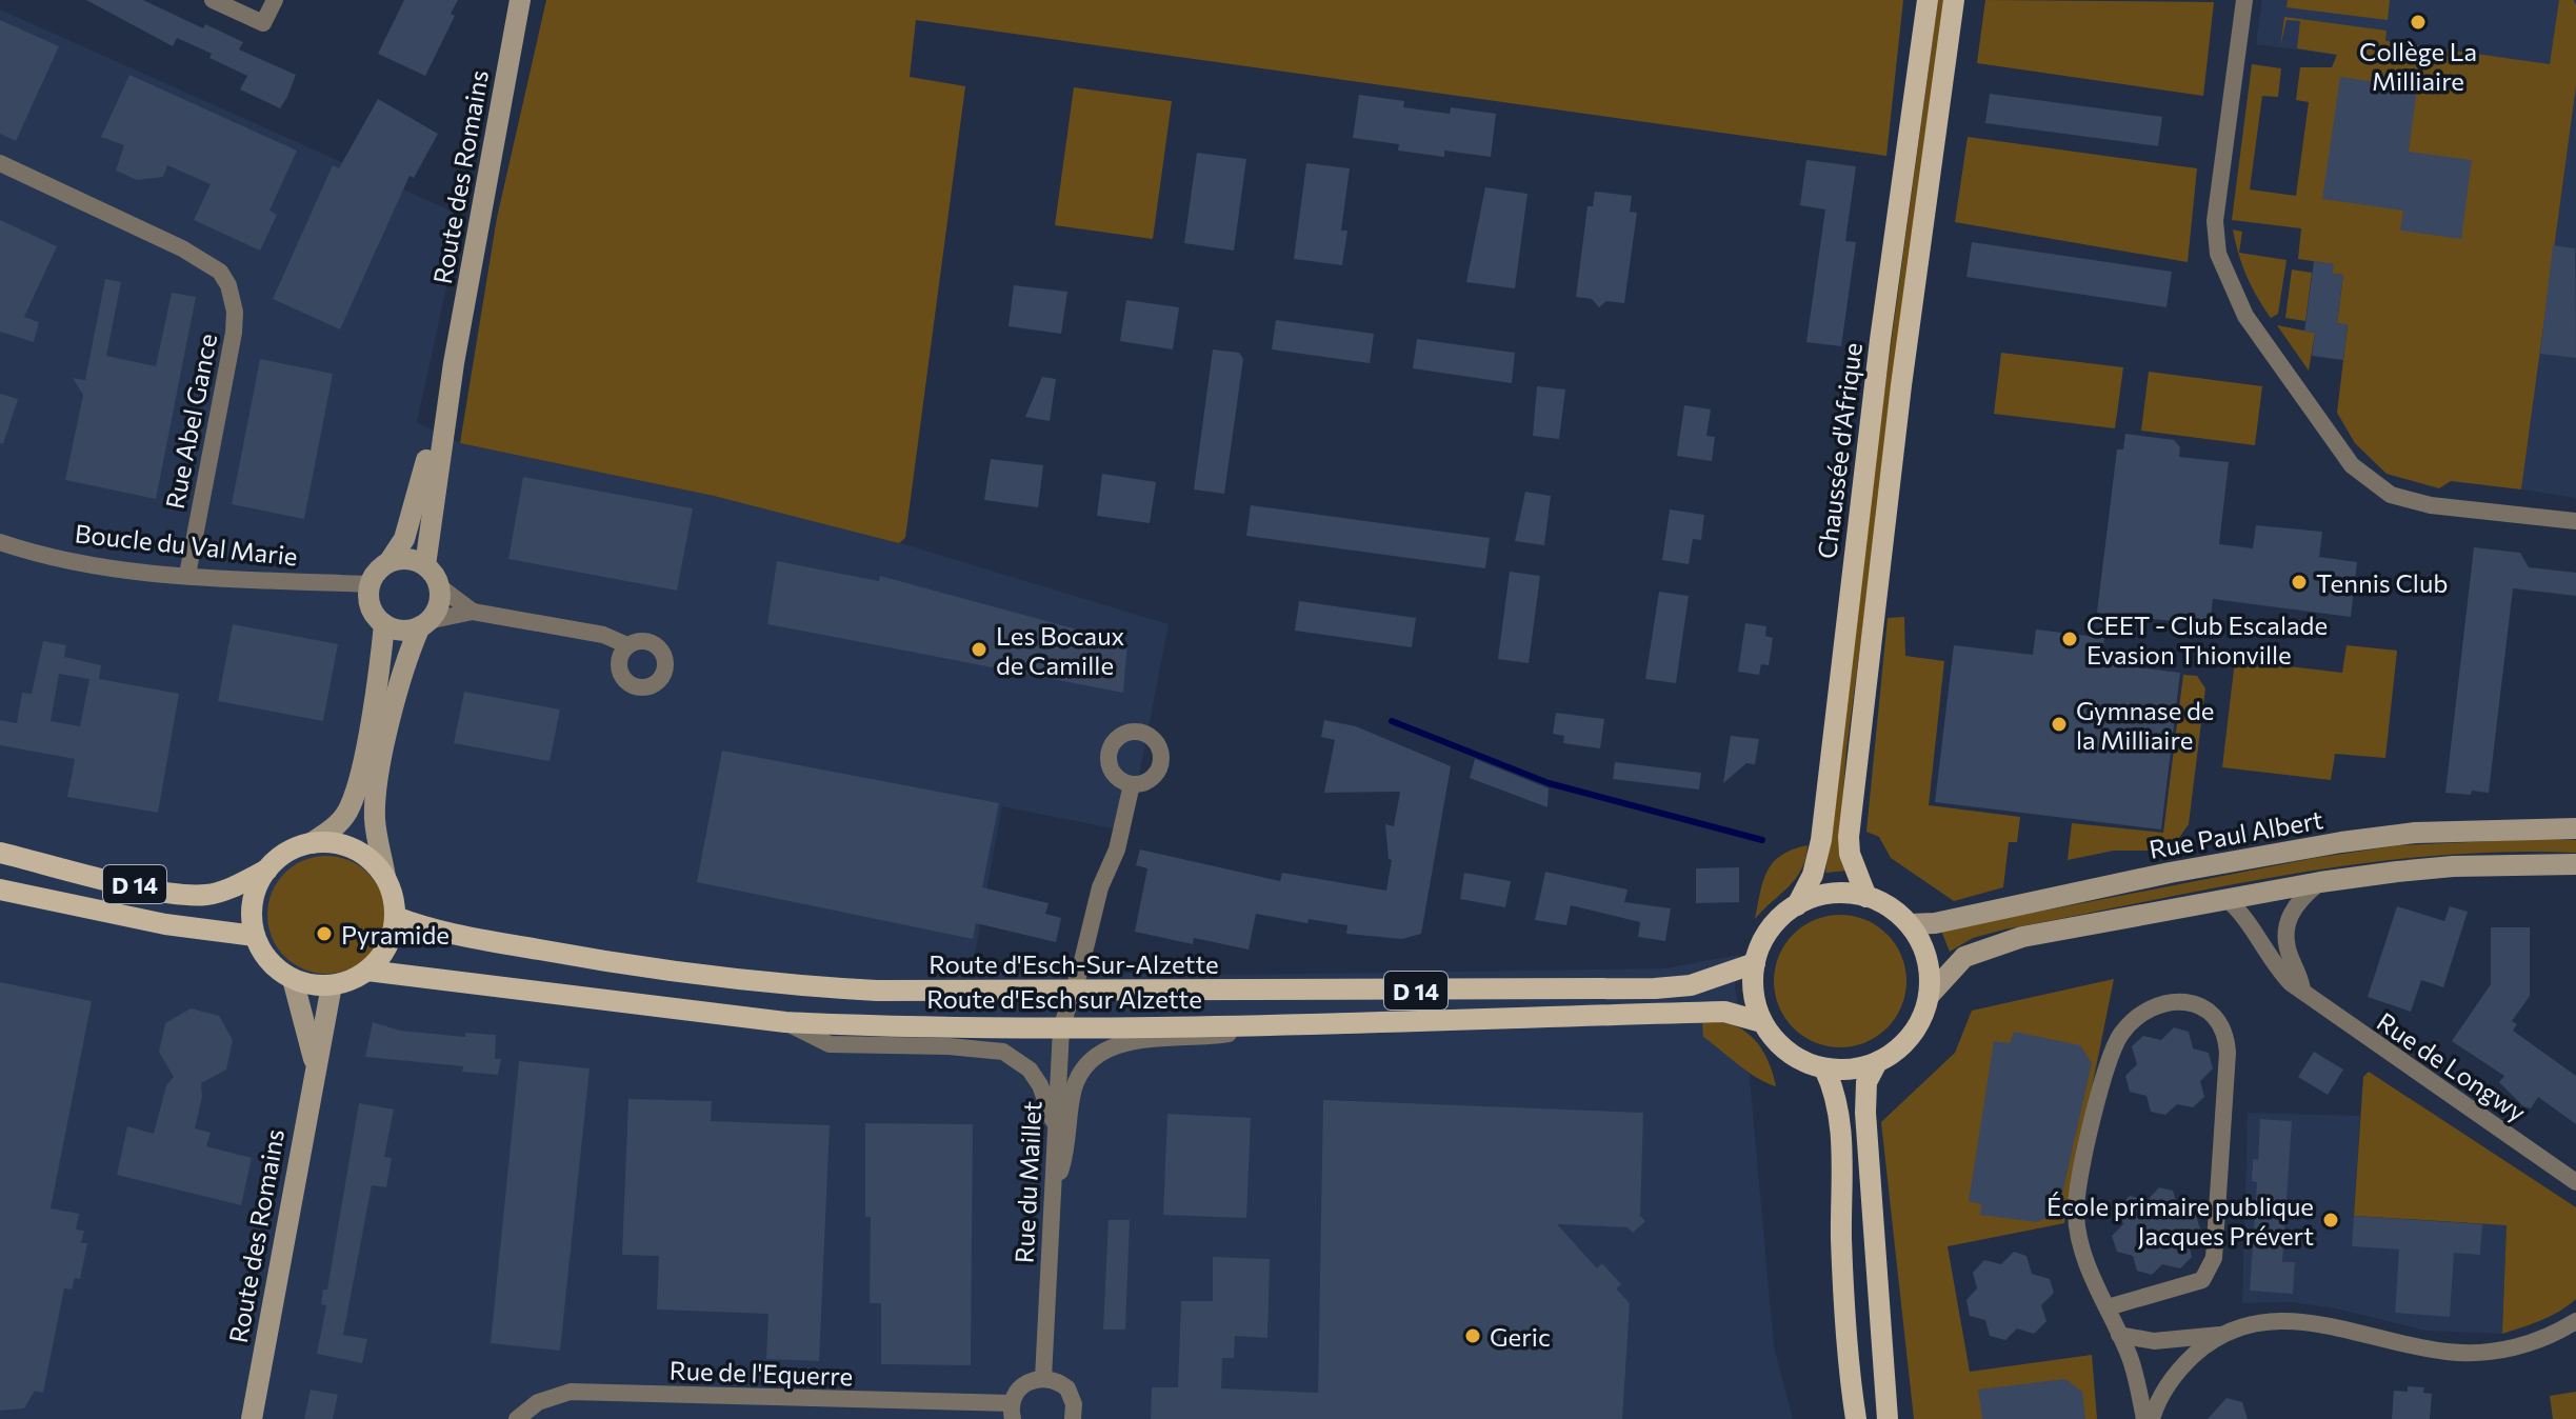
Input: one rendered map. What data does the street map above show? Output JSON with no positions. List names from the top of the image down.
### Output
{
  "streets": {
    "main road": [
      "Chaussée d'Afrique",
      "D 14",
      "Route d'Esch-Sur-Alzette",
      "Route d'Esch sur Alzette"
    ],
    "street": [
      "Route des Romains",
      "Rue Abel Gance",
      "Boucle du Val Marie",
      "Rue Paul Albert",
      "Rue de Longwy",
      "Rue du Maillet",
      "Rue de l'Equerre"
    ]
  },
  "crossings": [
    ["Route des Romains", "Boucle du Val Marie"],
    ["Route des Romains", "D 14"],
    ["Route des Romains", "Route d'Esch-Sur-Alzette"],
    ["Route des Romains", "Route d'Esch sur Alzette"],
    ["Rue Abel Gance", "Boucle du Val Marie"],
    ["Chaussée d'Afrique", "Rue Paul Albert"],
    ["Chaussée d'Afrique", "Route d'Esch-Sur-Alzette"],
    ["Chaussée d'Afrique", "Route d'Esch sur Alzette"],
    ["Rue Paul Albert", "Route d'Esch-Sur-Alzette"],
    ["Rue Paul Albert", "Route d'Esch sur Alzette"],
    ["D 14", "Route d'Esch-Sur-Alzette"],
    ["D 14", "Route d'Esch sur Alzette"],
    ["Route d'Esch-Sur-Alzette", "Route d'Esch sur Alzette"],
    ["Route d'Esch-Sur-Alzette", "Rue du Maillet"],
    ["Route d'Esch sur Alzette", "Rue du Maillet"]
  ],
  "places": [
    "Collège La Milliaire",
    "Tennis Club",
    "CEET - Club Escalade Evasion Thionville",
    "Les Bocaux de Camille",
    "Gymnase de la Milliaire",
    "Pyramide",
    "École primaire publique Jacques Prévert",
    "Geric"
  ]
}
